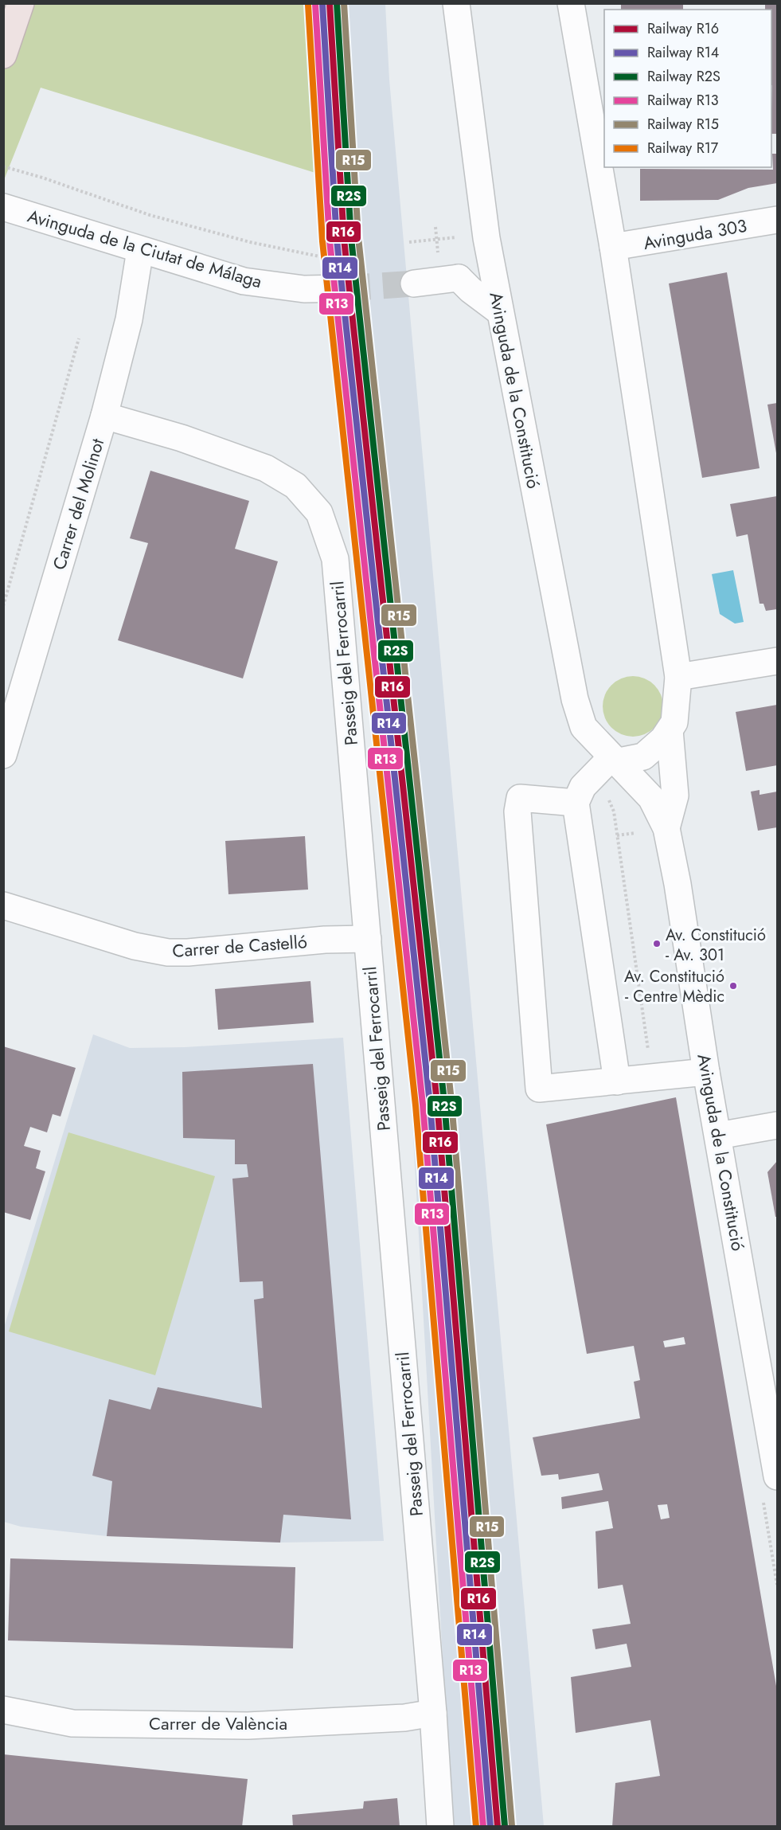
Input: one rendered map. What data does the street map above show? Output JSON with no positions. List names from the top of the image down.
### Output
{
  "streets": {
    "street": [
      "Avinguda 303",
      "Avinguda de la Ciutat de Málaga",
      "Avinguda de la Constitució",
      "Carrer del Molinot",
      "Passeig del Ferrocarril",
      "Carrer de Castelló",
      "Carrer de València"
    ]
  },
  "crossings": [
    ["Avinguda 303", "Avinguda de la Constitució"],
    ["Avinguda de la Ciutat de Málaga", "Carrer del Molinot"],
    ["Carrer del Molinot", "Passeig del Ferrocarril"],
    ["Passeig del Ferrocarril", "Carrer de Castelló"],
    ["Passeig del Ferrocarril", "Carrer de València"]
  ],
  "places": ["Av. Constitució - Av. 301", "Av. Constitució - Centre Mèdic"],
  "lines": [
    "rail line R16",
    "rail line R2S",
    "rail line R15",
    "rail line R14",
    "rail line R13",
    "rail line R17"
  ],
  "legend": [
    "Railway R16",
    "Railway R14",
    "Railway R2S",
    "Railway R13",
    "Railway R15",
    "Railway R17"
  ]
}
